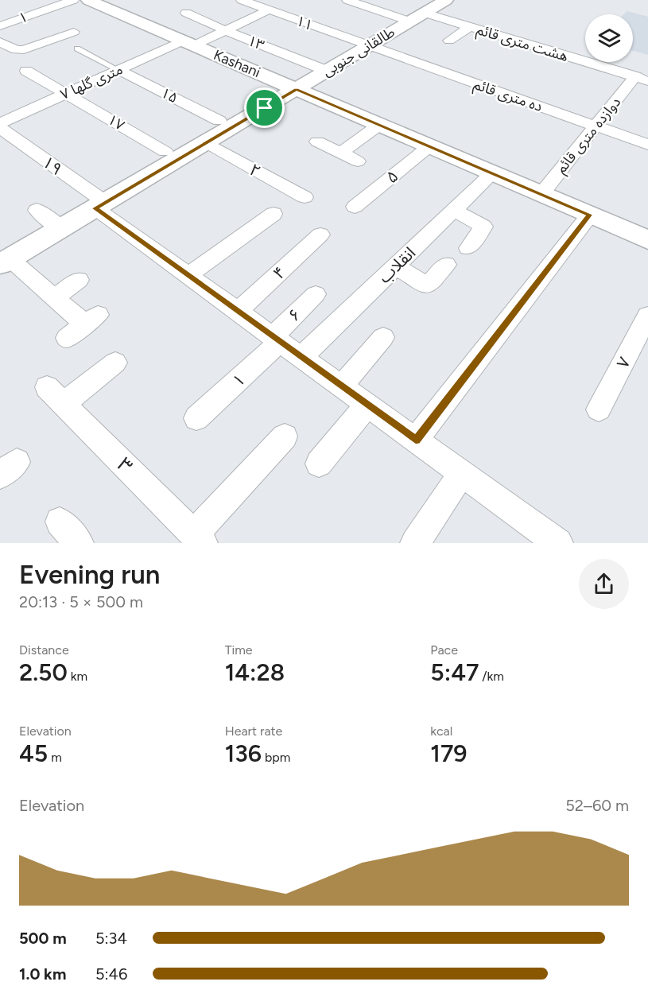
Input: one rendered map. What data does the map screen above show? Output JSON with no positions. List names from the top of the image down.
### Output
{
  "streets": {
    "street": [
      "۱",
      "۱۱",
      "۱۳",
      "هشت متری قائم",
      "طالقانی جنوبی",
      "Kashani",
      "۷ متری گلها",
      "۱۵",
      "ده متری قائم",
      "۱۷",
      "دوازده متری قائم",
      "۱۹",
      "۲",
      "۵",
      "انقلاب",
      "۴",
      "۶",
      "۷",
      "۳"
    ]
  },
  "crossings": [
    ["۱", "۱۹"],
    ["۱", "۶"],
    ["۱۱", "طالقانی جنوبی"],
    ["۱۱", "۷ متری گلها"],
    ["۱۱", "ده متری قائم"],
    ["۱۳", "طالقانی جنوبی"],
    ["۱۳", "۷ متری گلها"],
    ["هشت متری قائم", "طالقانی جنوبی"],
    ["هشت متری قائم", "دوازده متری قائم"],
    ["طالقانی جنوبی", "Kashani"],
    ["طالقانی جنوبی", "ده متری قائم"],
    ["طالقانی جنوبی", "۱۹"],
    ["طالقانی جنوبی", "۲"],
    ["Kashani", "۷ متری گلها"],
    ["Kashani", "دوازده متری قائم"],
    ["Kashani", "۵"],
    ["Kashani", "انقلاب"],
    ["۷ متری گلها", "۱۵"],
    ["۷ متری گلها", "۱۷"],
    ["ده متری قائم", "دوازده متری قائم"],
    ["۱۹", "انقلاب"],
    ["۱۹", "۴"],
    ["۱۹", "۶"]
  ],
  "page": {
    "heading": ["Evening run", "20:13 · 5 × 500 m"],
    "stats": [
      ["Distance", "2.50 km"],
      ["Time", "14:28"],
      ["Pace", "5:47 /km"],
      ["Elevation", "45 m"],
      ["Heart rate", "136 bpm"],
      ["kcal", "179"]
    ],
    "chart": ["Elevation", "52–60 m"],
    "list": [
      {
        "name": "500 m",
        "note": "5:34"
      },
      {
        "name": "1.0 km",
        "note": "5:46"
      }
    ]
  }
}
